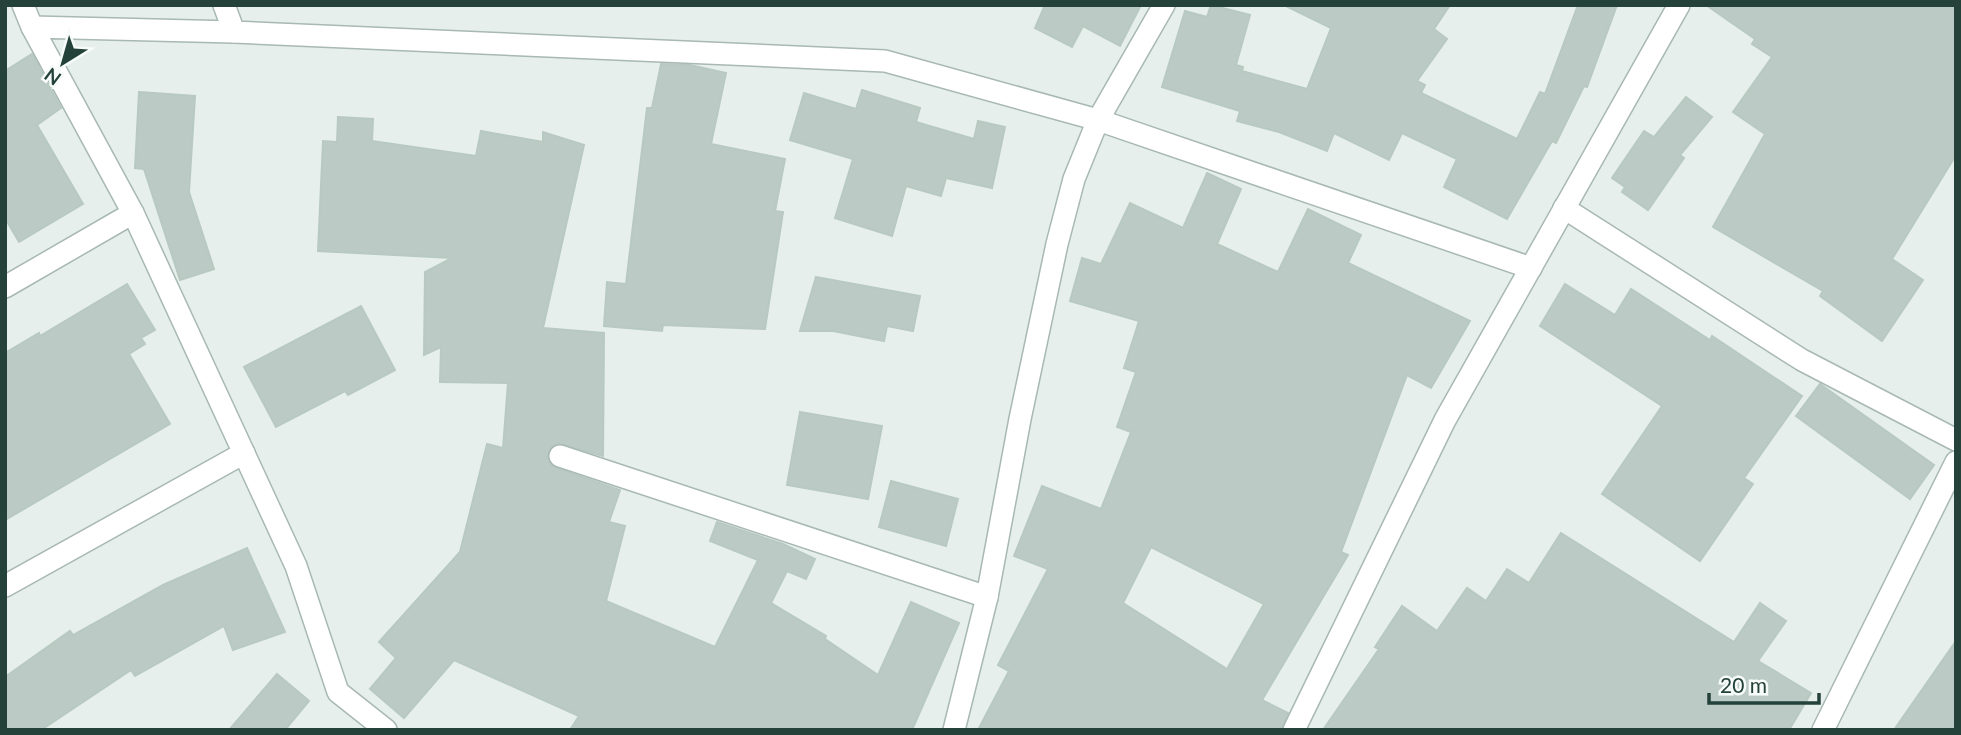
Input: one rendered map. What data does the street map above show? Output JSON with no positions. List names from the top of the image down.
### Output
{
  "scale_bar": "20 m",
  "north": "bottom left"
}
